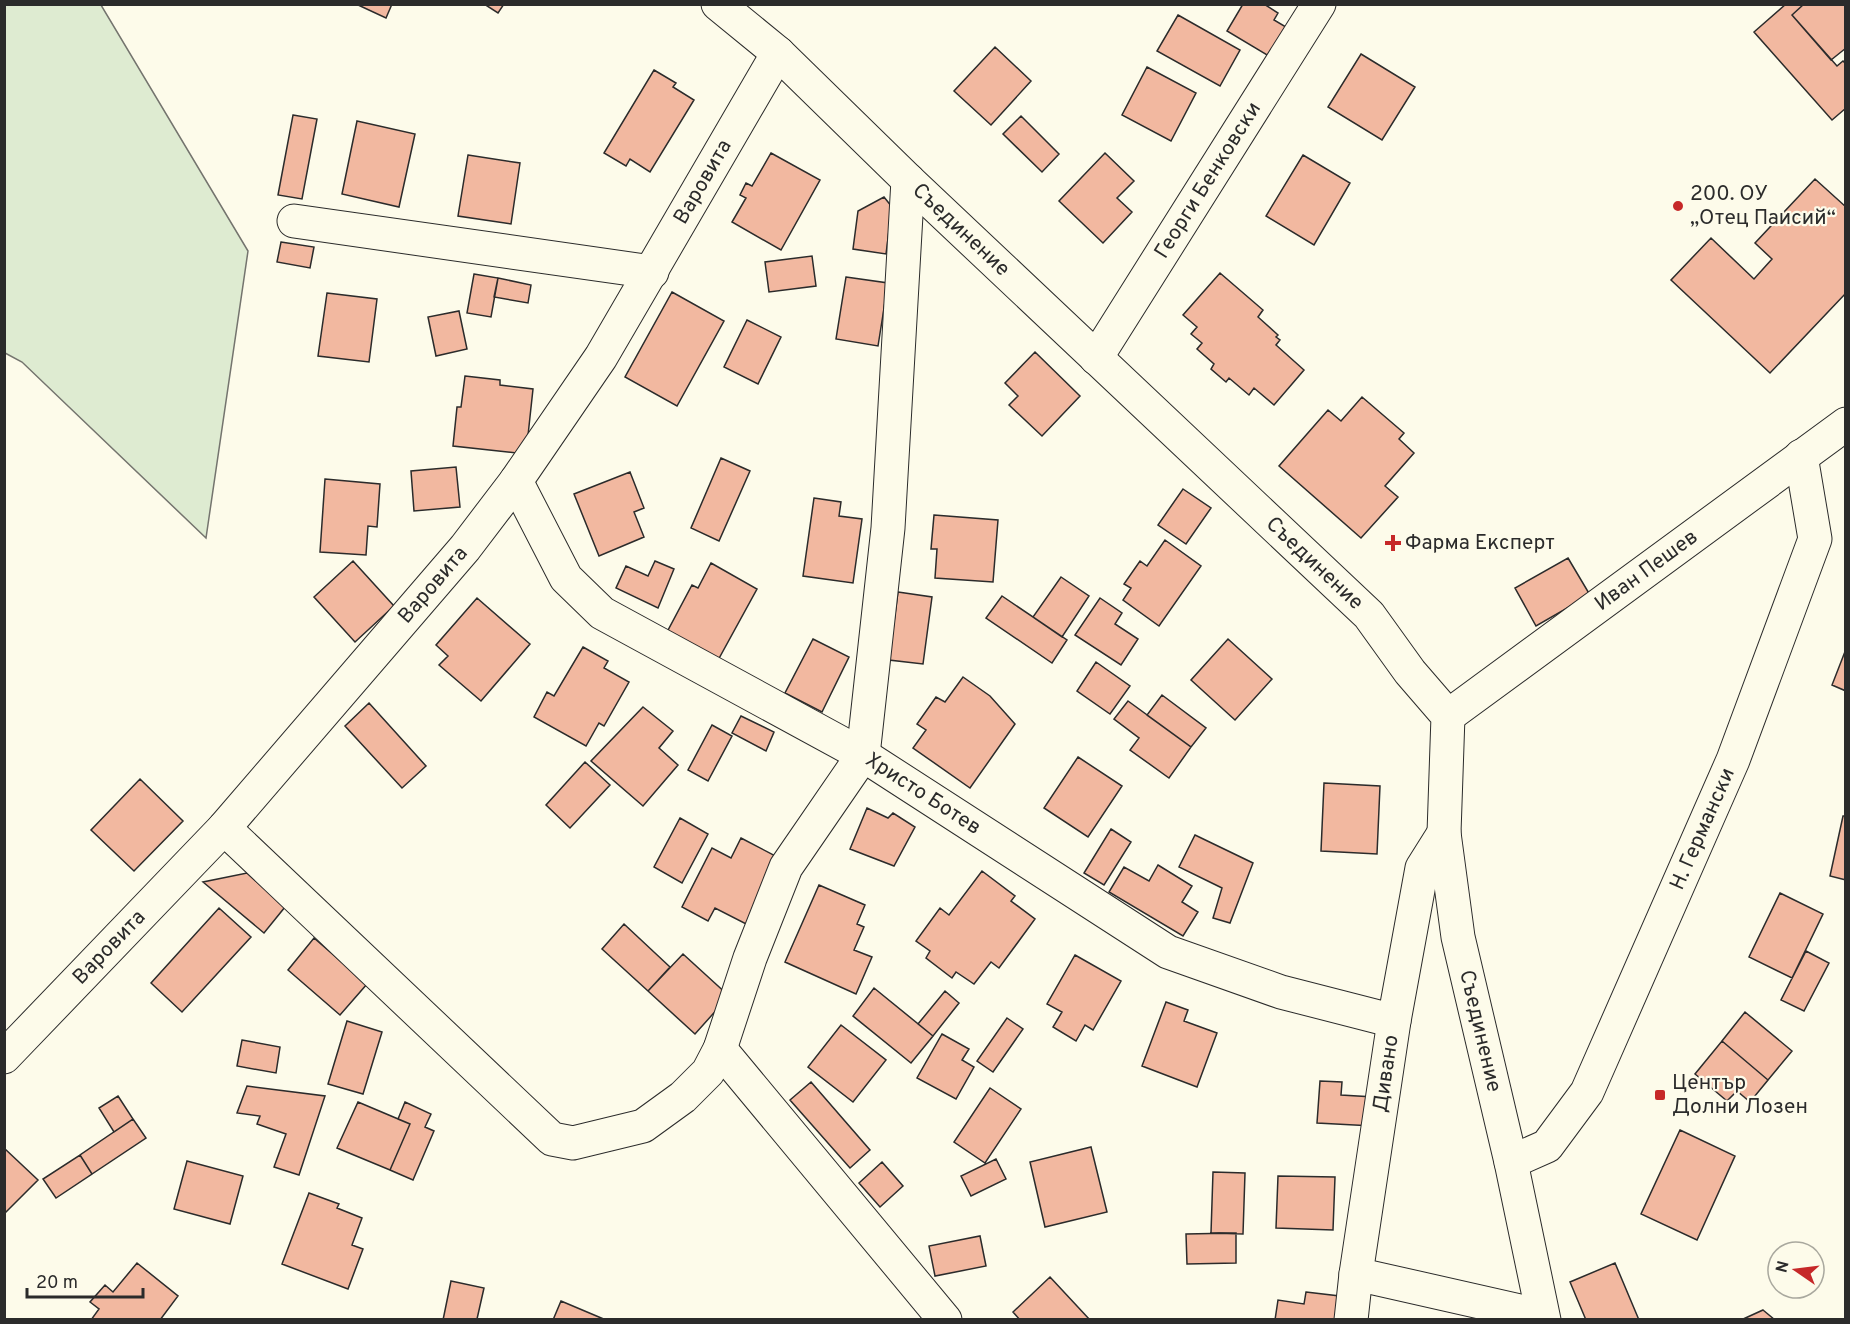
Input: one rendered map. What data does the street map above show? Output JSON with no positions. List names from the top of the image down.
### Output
{
  "streets": {
    "street": [
      "Георги Бенковски",
      "Варовита",
      "Съединение",
      "Иван Пешев",
      "Христо Ботев",
      "Н. Германски",
      "Дивано"
    ]
  },
  "crossings": [
    ["Георги Бенковски", "Съединение"],
    ["Варовита", "Съединение"],
    ["Варовита", "Христо Ботев"],
    ["Съединение", "Иван Пешев"],
    ["Съединение", "Н. Германски"],
    ["Съединение", "Дивано"],
    ["Иван Пешев", "Н. Германски"],
    ["Христо Ботев", "Дивано"]
  ],
  "places": {
    "other": ["200. ОУ „Отец Паисий“"],
    "health": ["Фарма Експерт"],
    "transit": ["Център Долни Лозен"]
  },
  "scale_bar": "20 m",
  "north": "left"
}
